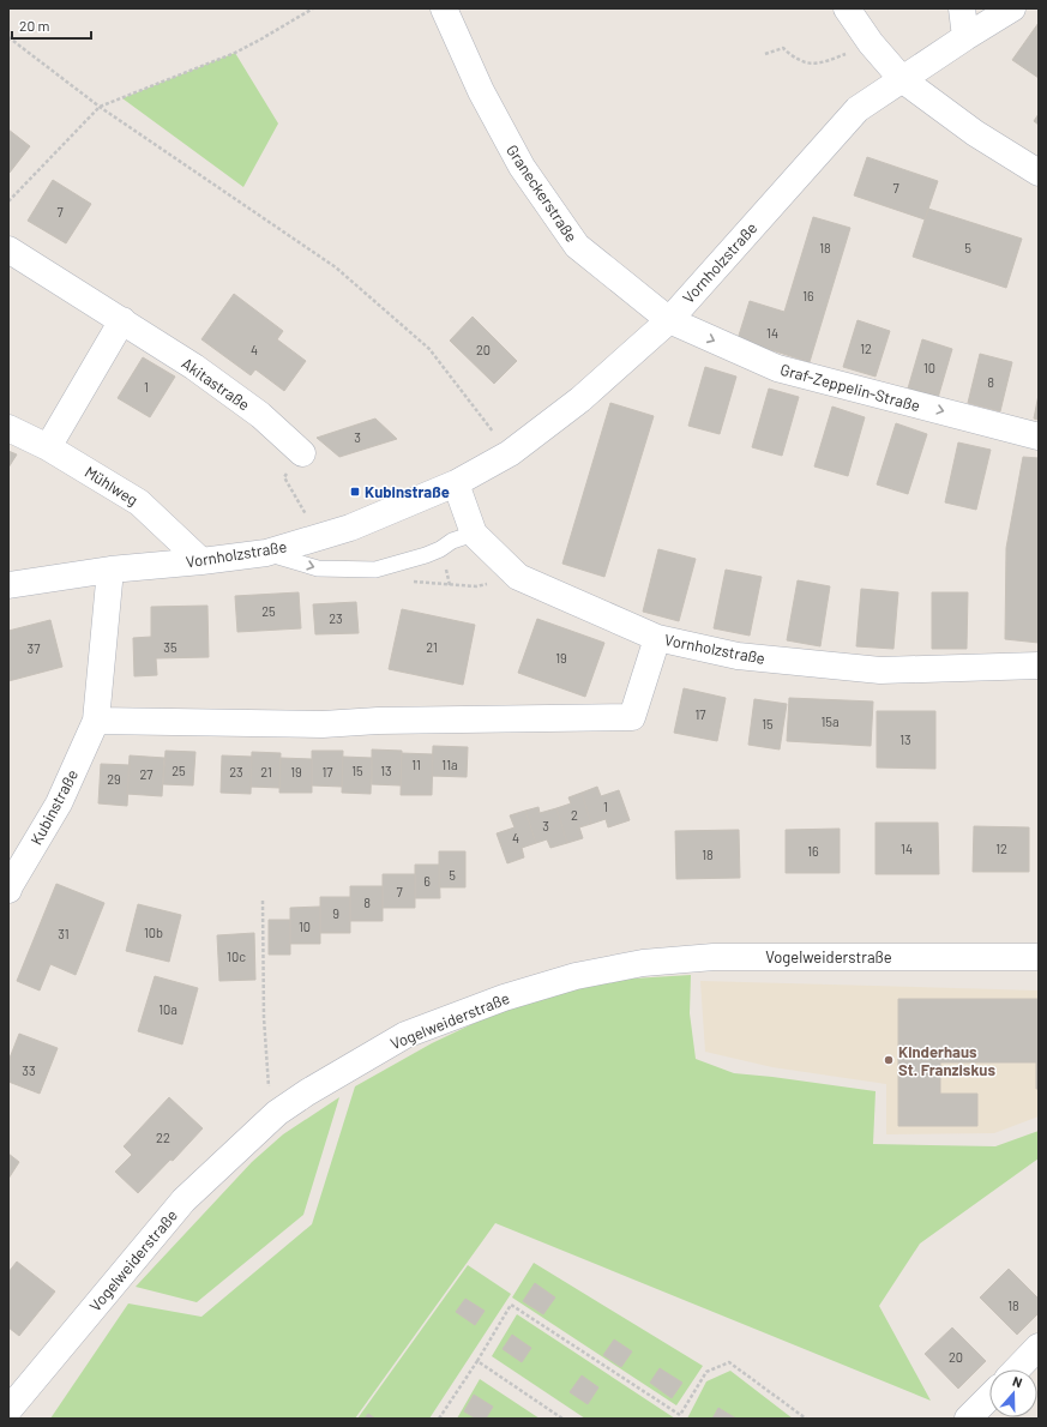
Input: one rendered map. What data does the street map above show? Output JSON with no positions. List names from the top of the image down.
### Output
{
  "streets": {
    "street": [
      "Graneckerstraße",
      "Vornholzstraße",
      "Akitastraße",
      "Graf-Zeppelin-Straße",
      "Mühlweg",
      "Kubinstraße",
      "Vogelweiderstraße"
    ]
  },
  "crossings": [
    ["Graneckerstraße", "Vornholzstraße"],
    ["Graneckerstraße", "Graf-Zeppelin-Straße"],
    ["Vornholzstraße", "Graf-Zeppelin-Straße"],
    ["Vornholzstraße", "Mühlweg"],
    ["Vornholzstraße", "Kubinstraße"]
  ],
  "one_way": ["Graf-Zeppelin-Straße"],
  "places": {
    "transit": ["Kubinstraße"],
    "other": ["Kinderhaus St. Franziskus"]
  },
  "house_numbers": [
    "7",
    "7",
    "18",
    "5",
    "16",
    "14",
    "12",
    "4",
    "20",
    "10",
    "8",
    "1",
    "3",
    "25",
    "23",
    "35",
    "21",
    "37",
    "19",
    "17",
    "15a",
    "15",
    "13",
    "11",
    "11a",
    "25",
    "15",
    "13",
    "23",
    "21",
    "19",
    "17",
    "27",
    "29",
    "1",
    "2",
    "3",
    "4",
    "14",
    "12",
    "16",
    "18",
    "5",
    "6",
    "7",
    "8",
    "9",
    "10",
    "10b",
    "31",
    "10c",
    "10a",
    "33",
    "22",
    "18",
    "20"
  ],
  "scale_bar": "20 m",
  "north": "top"
}
